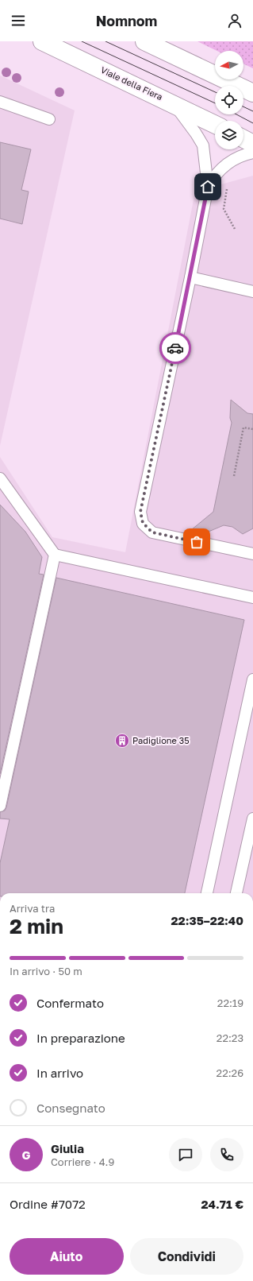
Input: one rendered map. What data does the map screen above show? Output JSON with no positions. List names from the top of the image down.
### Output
{
  "streets": {
    "main road": ["Viale della Fiera"]
  },
  "places": {
    "building": ["Padiglione 35"]
  },
  "north": "left",
  "page": {
    "header": "Nomnom",
    "heading": ["2 min", "Arriva tra", "22:35–22:40"],
    "panel": [
      "Giulia",
      "Corriere · 4.9",
      "Ordine #7072",
      "24.71 €"
    ],
    "bar": "In arrivo · 50 m",
    "list": [
      ["Confermato", "22:19"],
      ["In preparazione", "22:23"],
      ["In arrivo", "22:26"],
      "Consegnato"
    ],
    "round": "G",
    "buttons": ["Aiuto", "Condividi"]
  }
}
